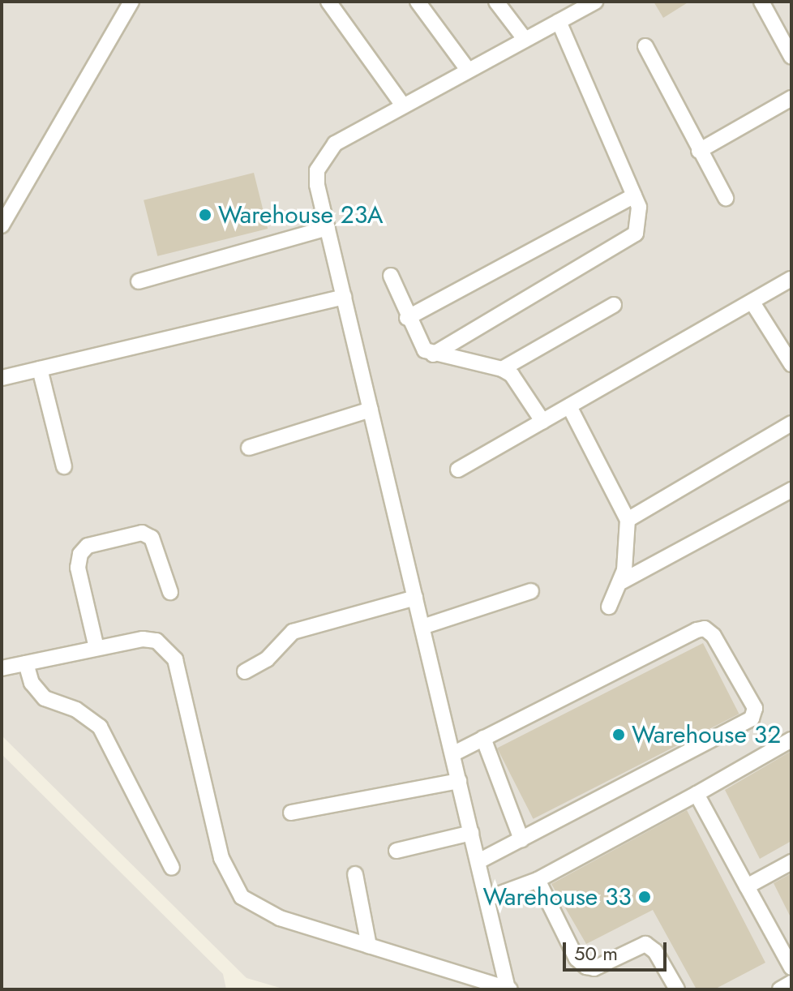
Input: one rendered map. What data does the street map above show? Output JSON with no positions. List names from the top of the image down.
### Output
{
  "places": ["Warehouse 23A", "Warehouse 32", "Warehouse 33"],
  "scale_bar": "50 m"
}
